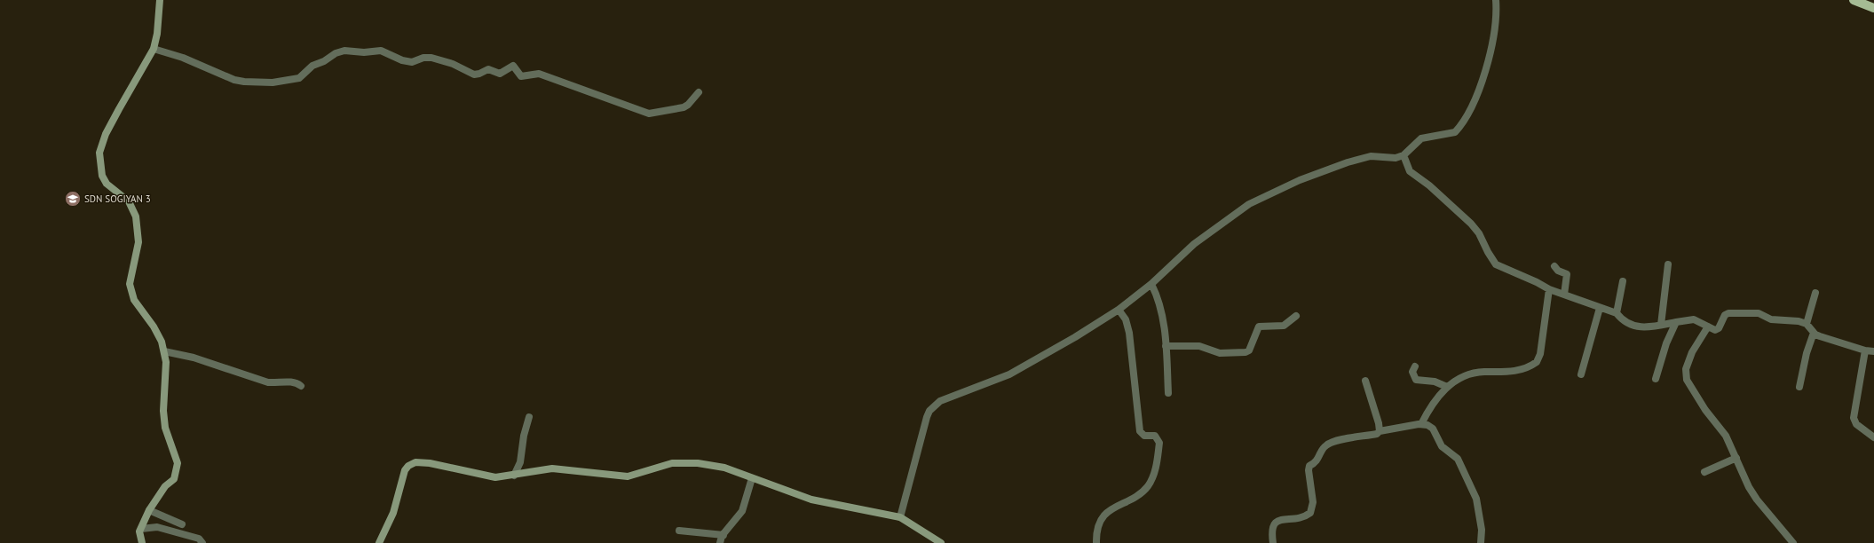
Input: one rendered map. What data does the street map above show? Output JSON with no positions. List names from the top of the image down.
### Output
{
  "places": {
    "school or university": ["SDN SOGIYAN 3"]
  }
}
